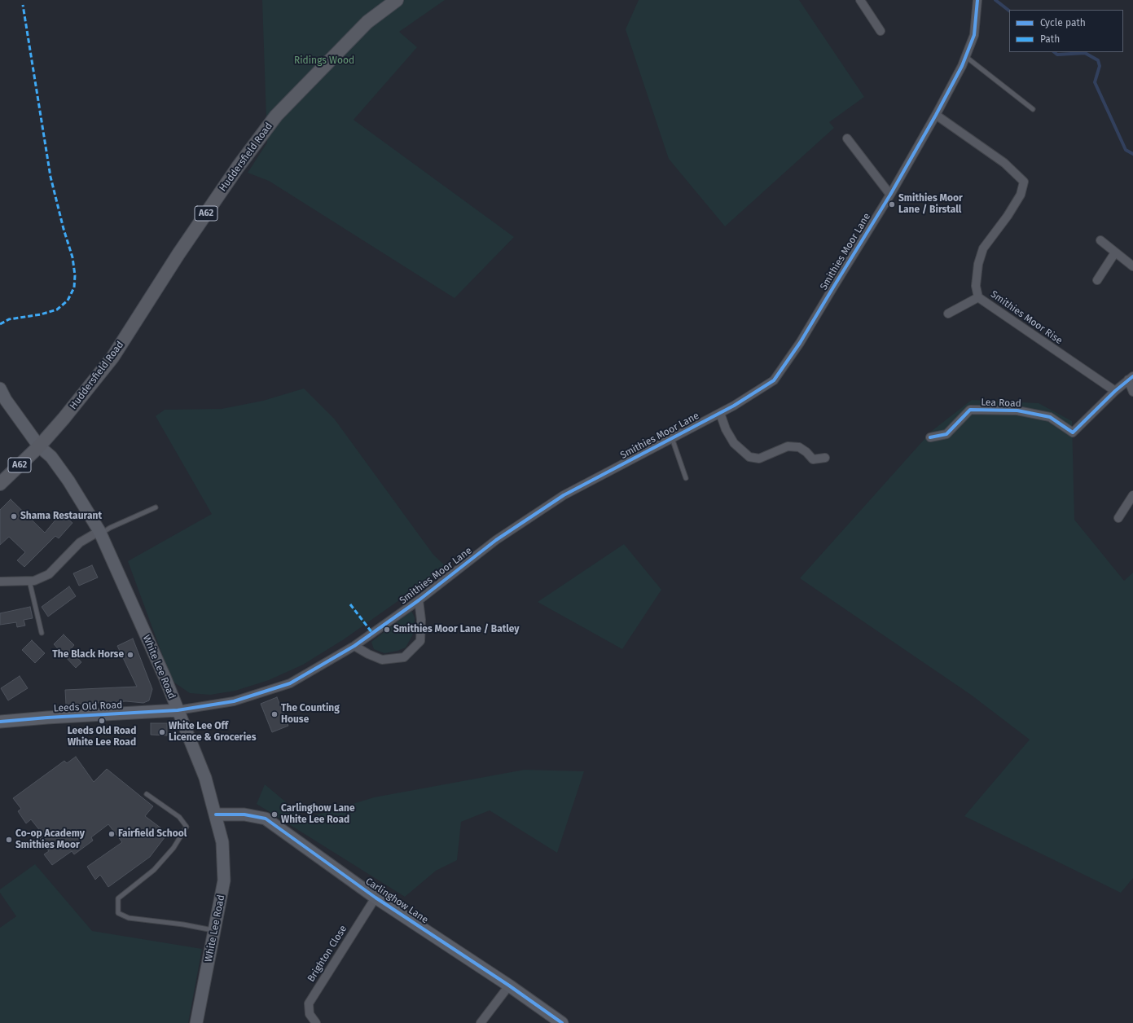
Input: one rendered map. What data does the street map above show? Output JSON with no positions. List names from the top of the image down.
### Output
{
  "streets": {
    "main road": [
      "Huddersfield Road",
      "A62",
      "White Lee Road",
      "Leeds Old Road",
      "Carlinghow Lane"
    ],
    "street": [
      "Smithies Moor Lane",
      "Smithies Moor Rise",
      "Lea Road",
      "Brighton Close"
    ]
  },
  "crossings": [
    ["Huddersfield Road", "A62"],
    ["Huddersfield Road", "White Lee Road"],
    ["A62", "White Lee Road"],
    ["Smithies Moor Lane", "Smithies Moor Rise"],
    ["Smithies Moor Lane", "White Lee Road"],
    ["Smithies Moor Lane", "Leeds Old Road"],
    ["Smithies Moor Rise", "Lea Road"],
    ["White Lee Road", "Leeds Old Road"],
    ["White Lee Road", "Carlinghow Lane"],
    ["Carlinghow Lane", "Brighton Close"]
  ],
  "parks": ["Ridings Wood"],
  "places": [
    "Smithies Moor Lane / Birstall",
    "Shama Restaurant",
    "Smithies Moor Lane / Batley",
    "The Black Horse",
    "The Counting House",
    "Leeds Old Road White Lee Road",
    "White Lee Off Licence & Groceries",
    "Carlinghow Lane White Lee Road",
    "Fairfield School",
    "Co-op Academy Smithies Moor"
  ],
  "legend": ["Cycle path", "Path"]
}
